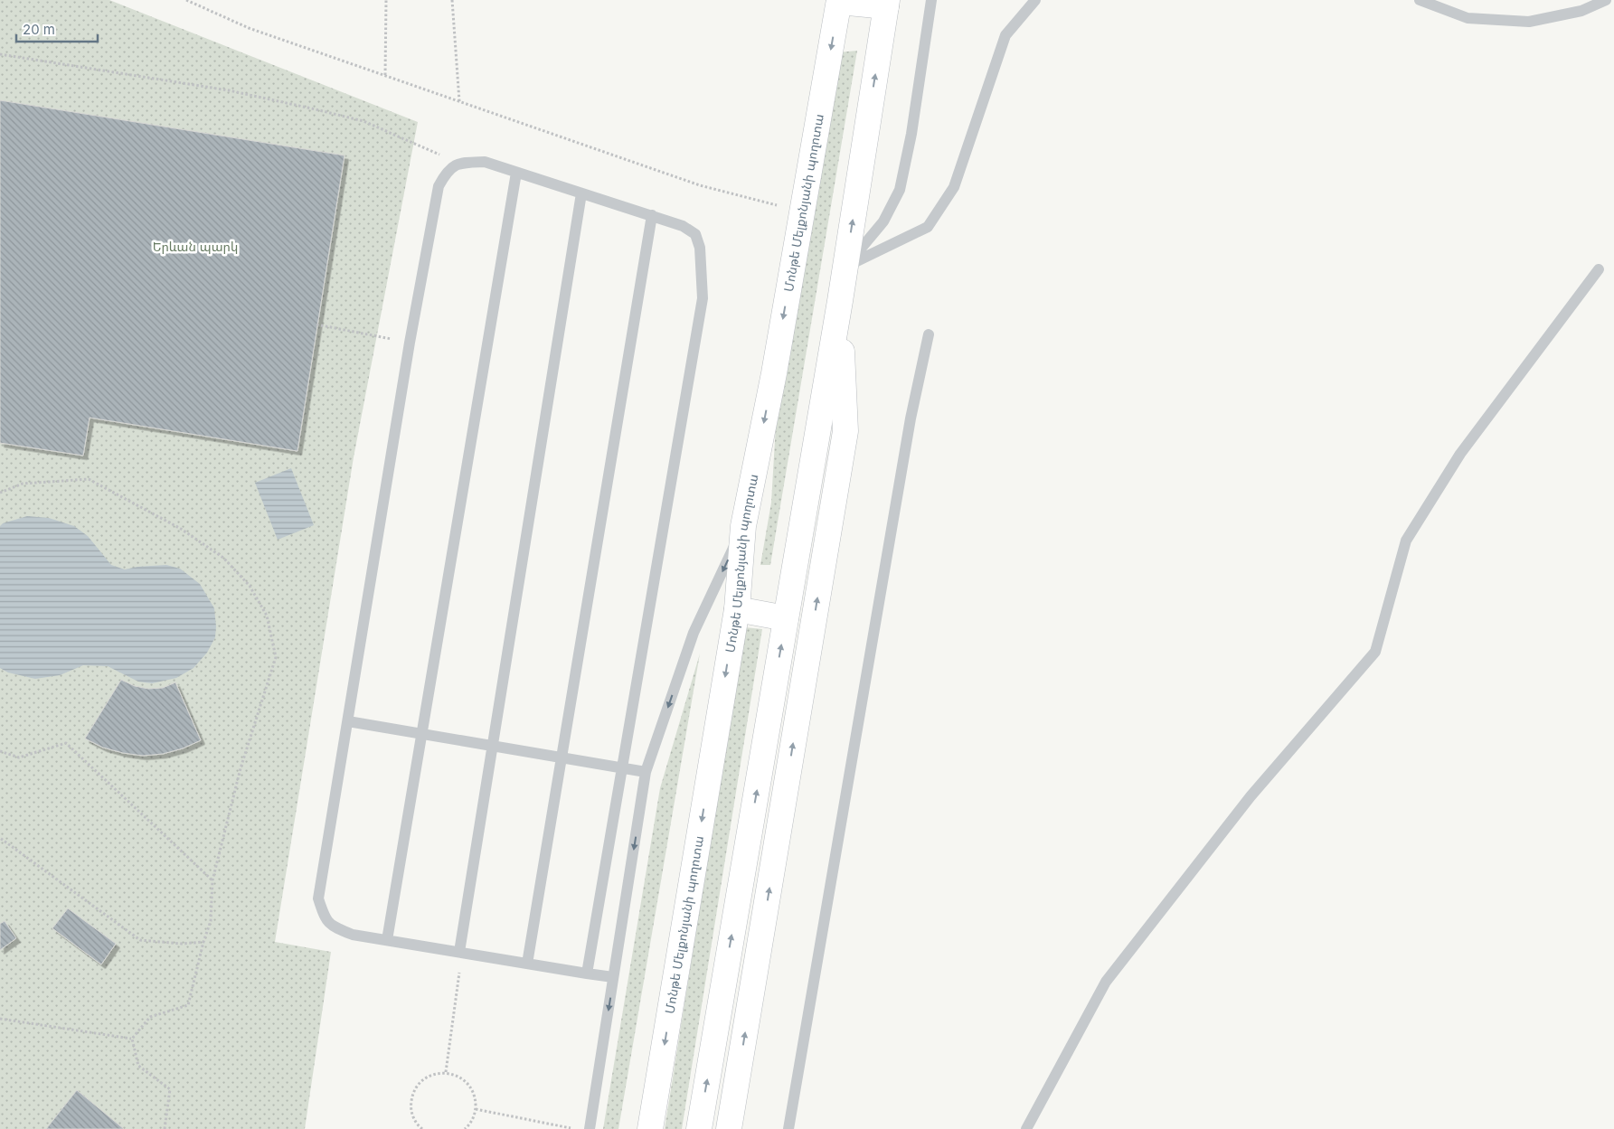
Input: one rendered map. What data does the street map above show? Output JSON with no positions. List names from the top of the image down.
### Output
{
  "streets": {
    "main road": ["Մոնթե Մելքոնյանի պողոտա"]
  },
  "parks": ["Երևան պարկ"],
  "scale_bar": "20 m"
}
